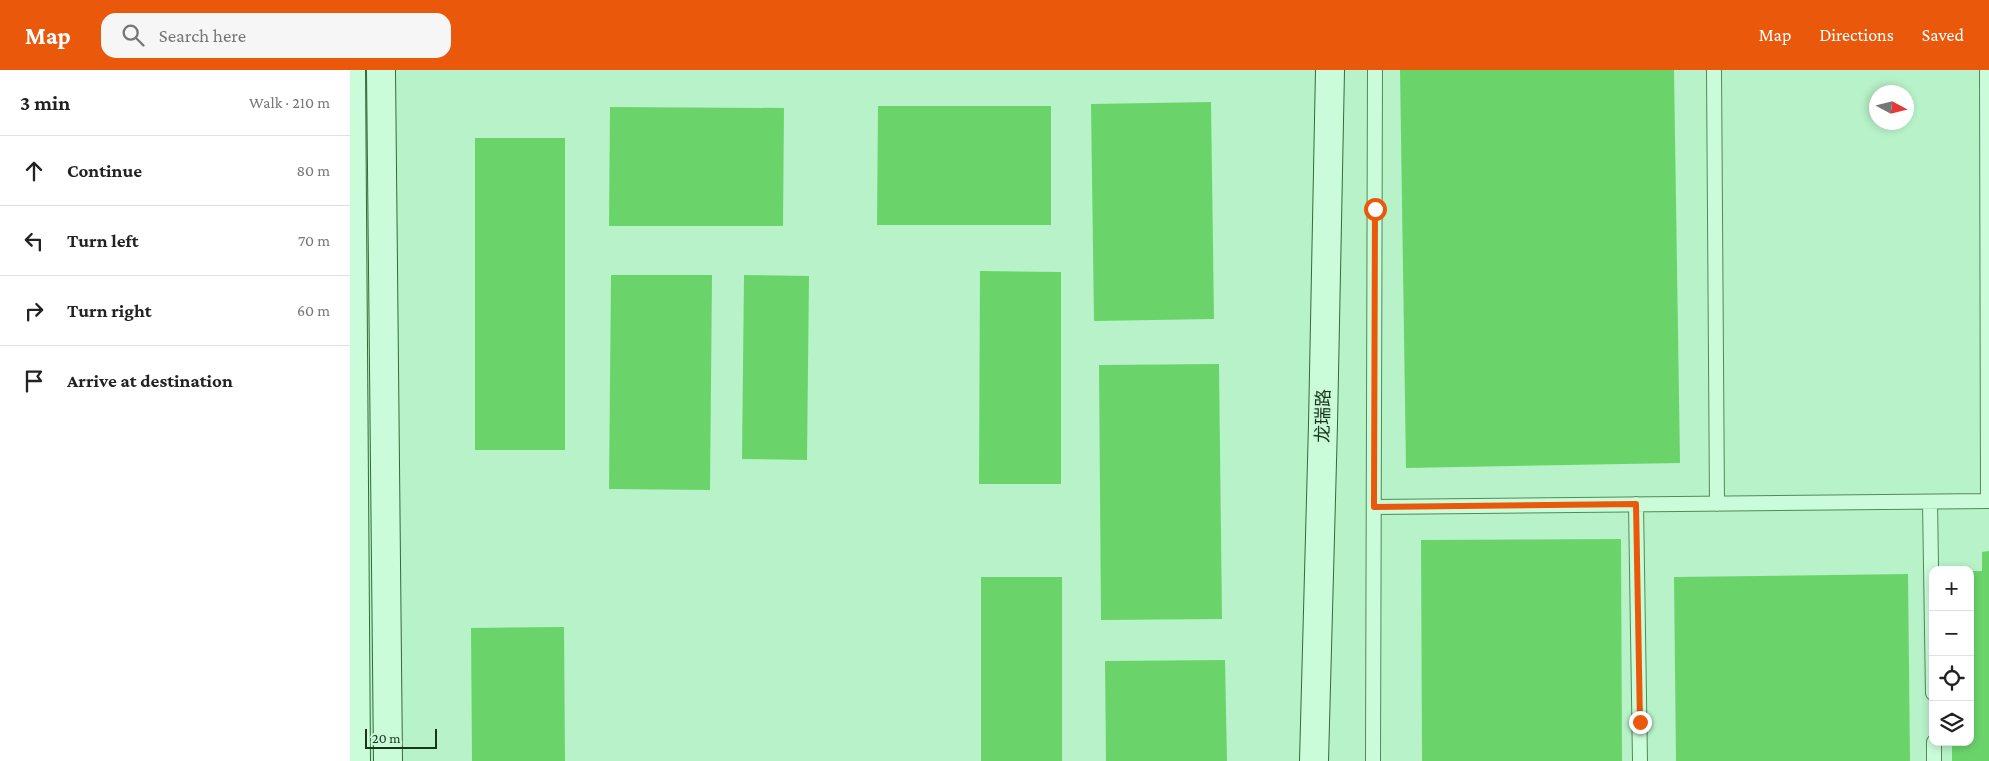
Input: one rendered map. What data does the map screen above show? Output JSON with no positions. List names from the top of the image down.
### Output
{
  "streets": {
    "street": ["龙瑞路"]
  },
  "scale_bar": "20 m",
  "north": "right",
  "page": {
    "header": "Map",
    "search": "Search here",
    "nav": ["Map", "Directions", "Saved"],
    "heading": ["3 min", "Walk · 210 m"],
    "list": [
      ["Continue", "80 m"],
      ["Turn left", "70 m"],
      ["Turn right", "60 m"],
      "Arrive at destination"
    ],
    "map_buttons": ["+", "−"],
    "scale": "20 m"
  }
}
